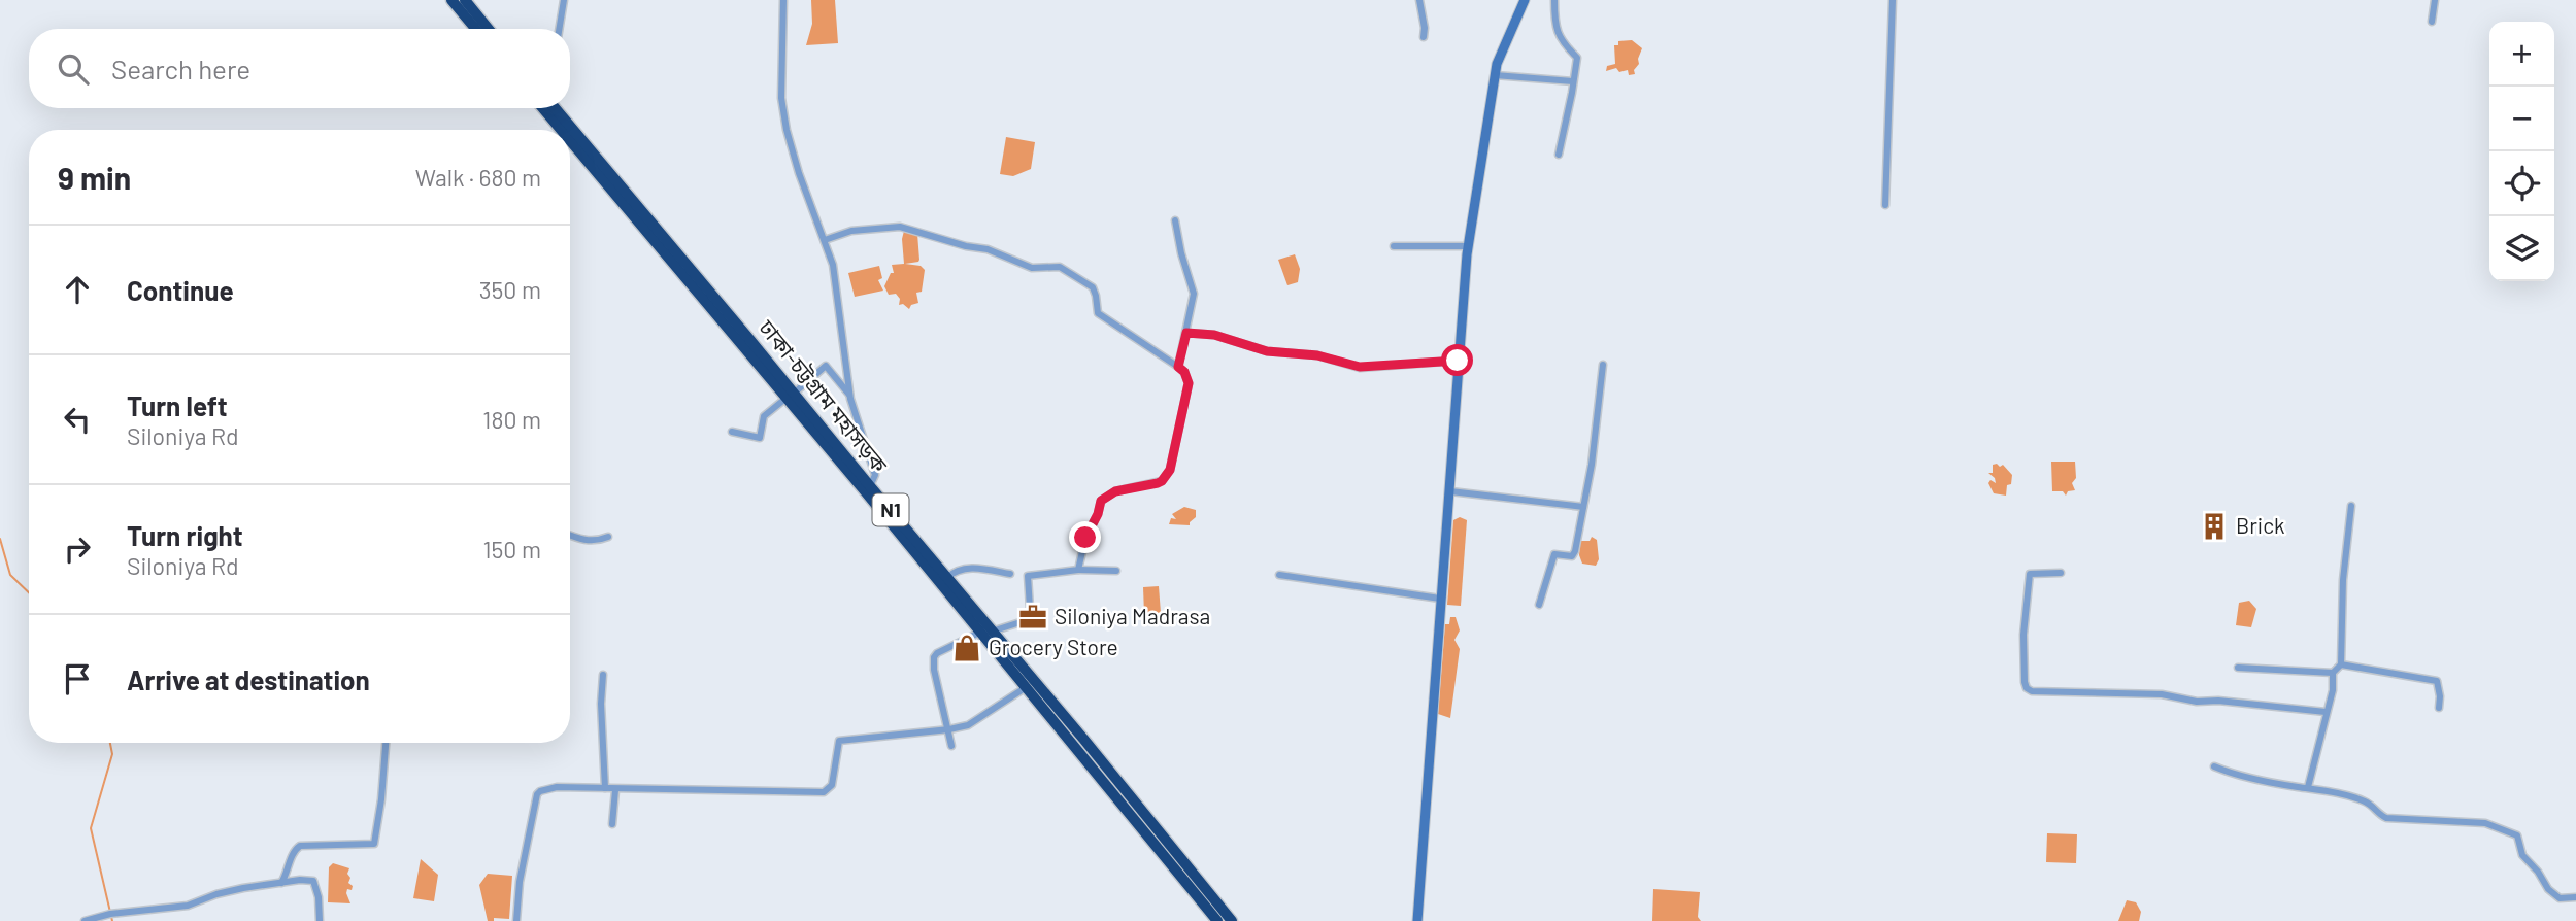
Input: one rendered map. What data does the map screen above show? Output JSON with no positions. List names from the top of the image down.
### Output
{
  "streets": {
    "highway": ["ঢাকা-চট্টগ্রাম মহাসড়ক", "N1"]
  },
  "places": {
    "building": ["Brick"],
    "office": ["Siloniya Madrasa"],
    "shop": ["Grocery Store"]
  },
  "page": {
    "map_buttons": ["+", "−"],
    "search": "Search here",
    "heading": ["9 min", "Walk · 680 m"],
    "list": [
      ["Continue", "350 m"],
      ["Turn left", "Siloniya Rd", "180 m"],
      ["Turn right", "Siloniya Rd", "150 m"],
      "Arrive at destination"
    ]
  }
}
